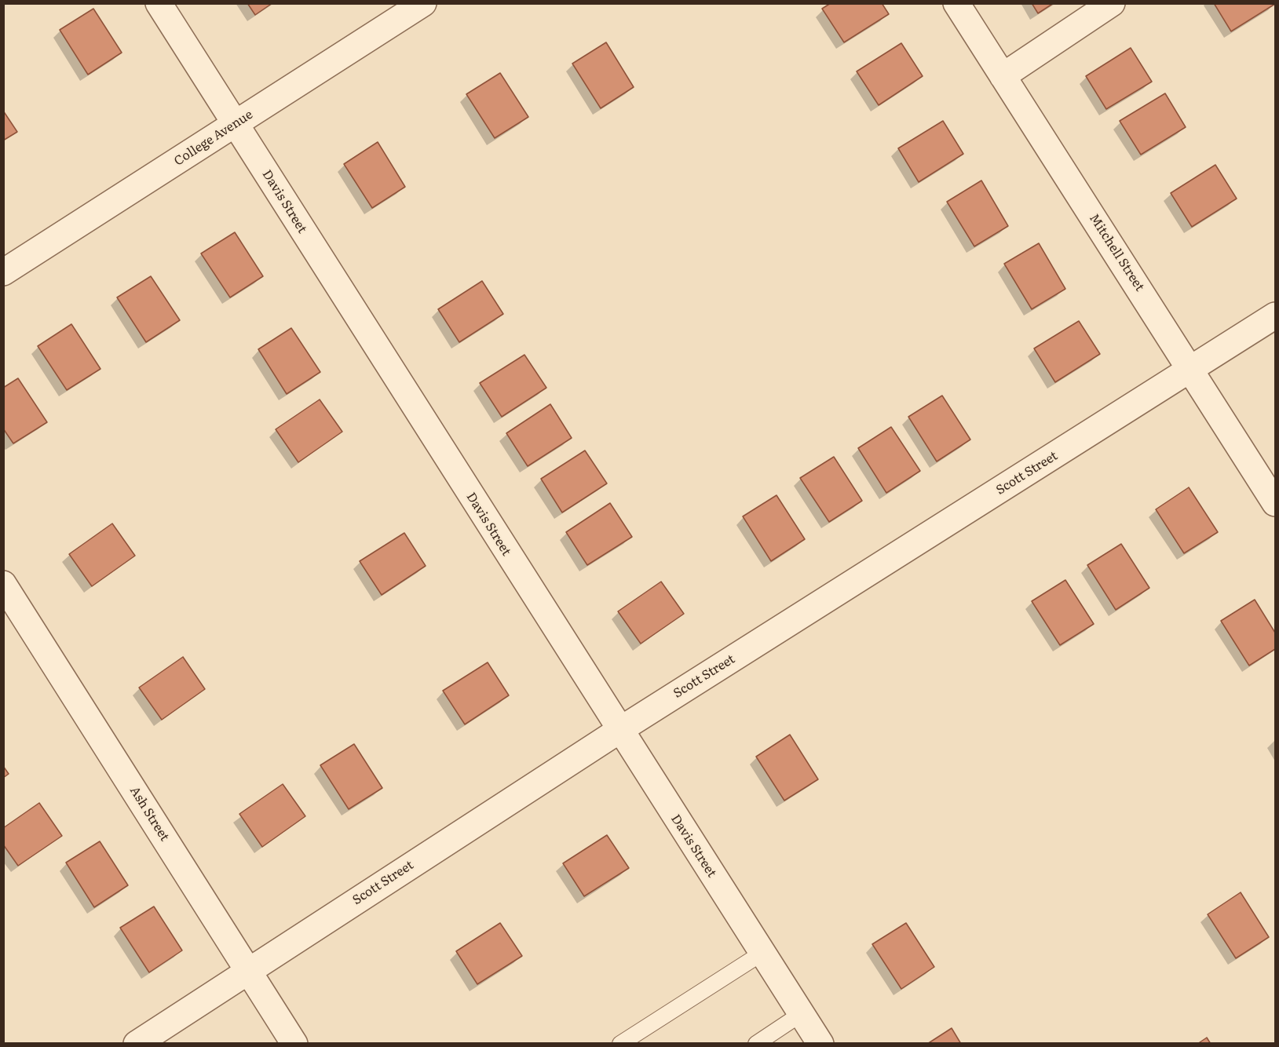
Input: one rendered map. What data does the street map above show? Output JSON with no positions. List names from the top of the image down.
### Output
{
  "streets": {
    "street": [
      "College Avenue",
      "Davis Street",
      "Mitchell Street",
      "Scott Street",
      "Ash Street"
    ]
  },
  "crossings": [
    ["College Avenue", "Davis Street"],
    ["Davis Street", "Scott Street"],
    ["Mitchell Street", "Scott Street"],
    ["Scott Street", "Ash Street"]
  ]
}
